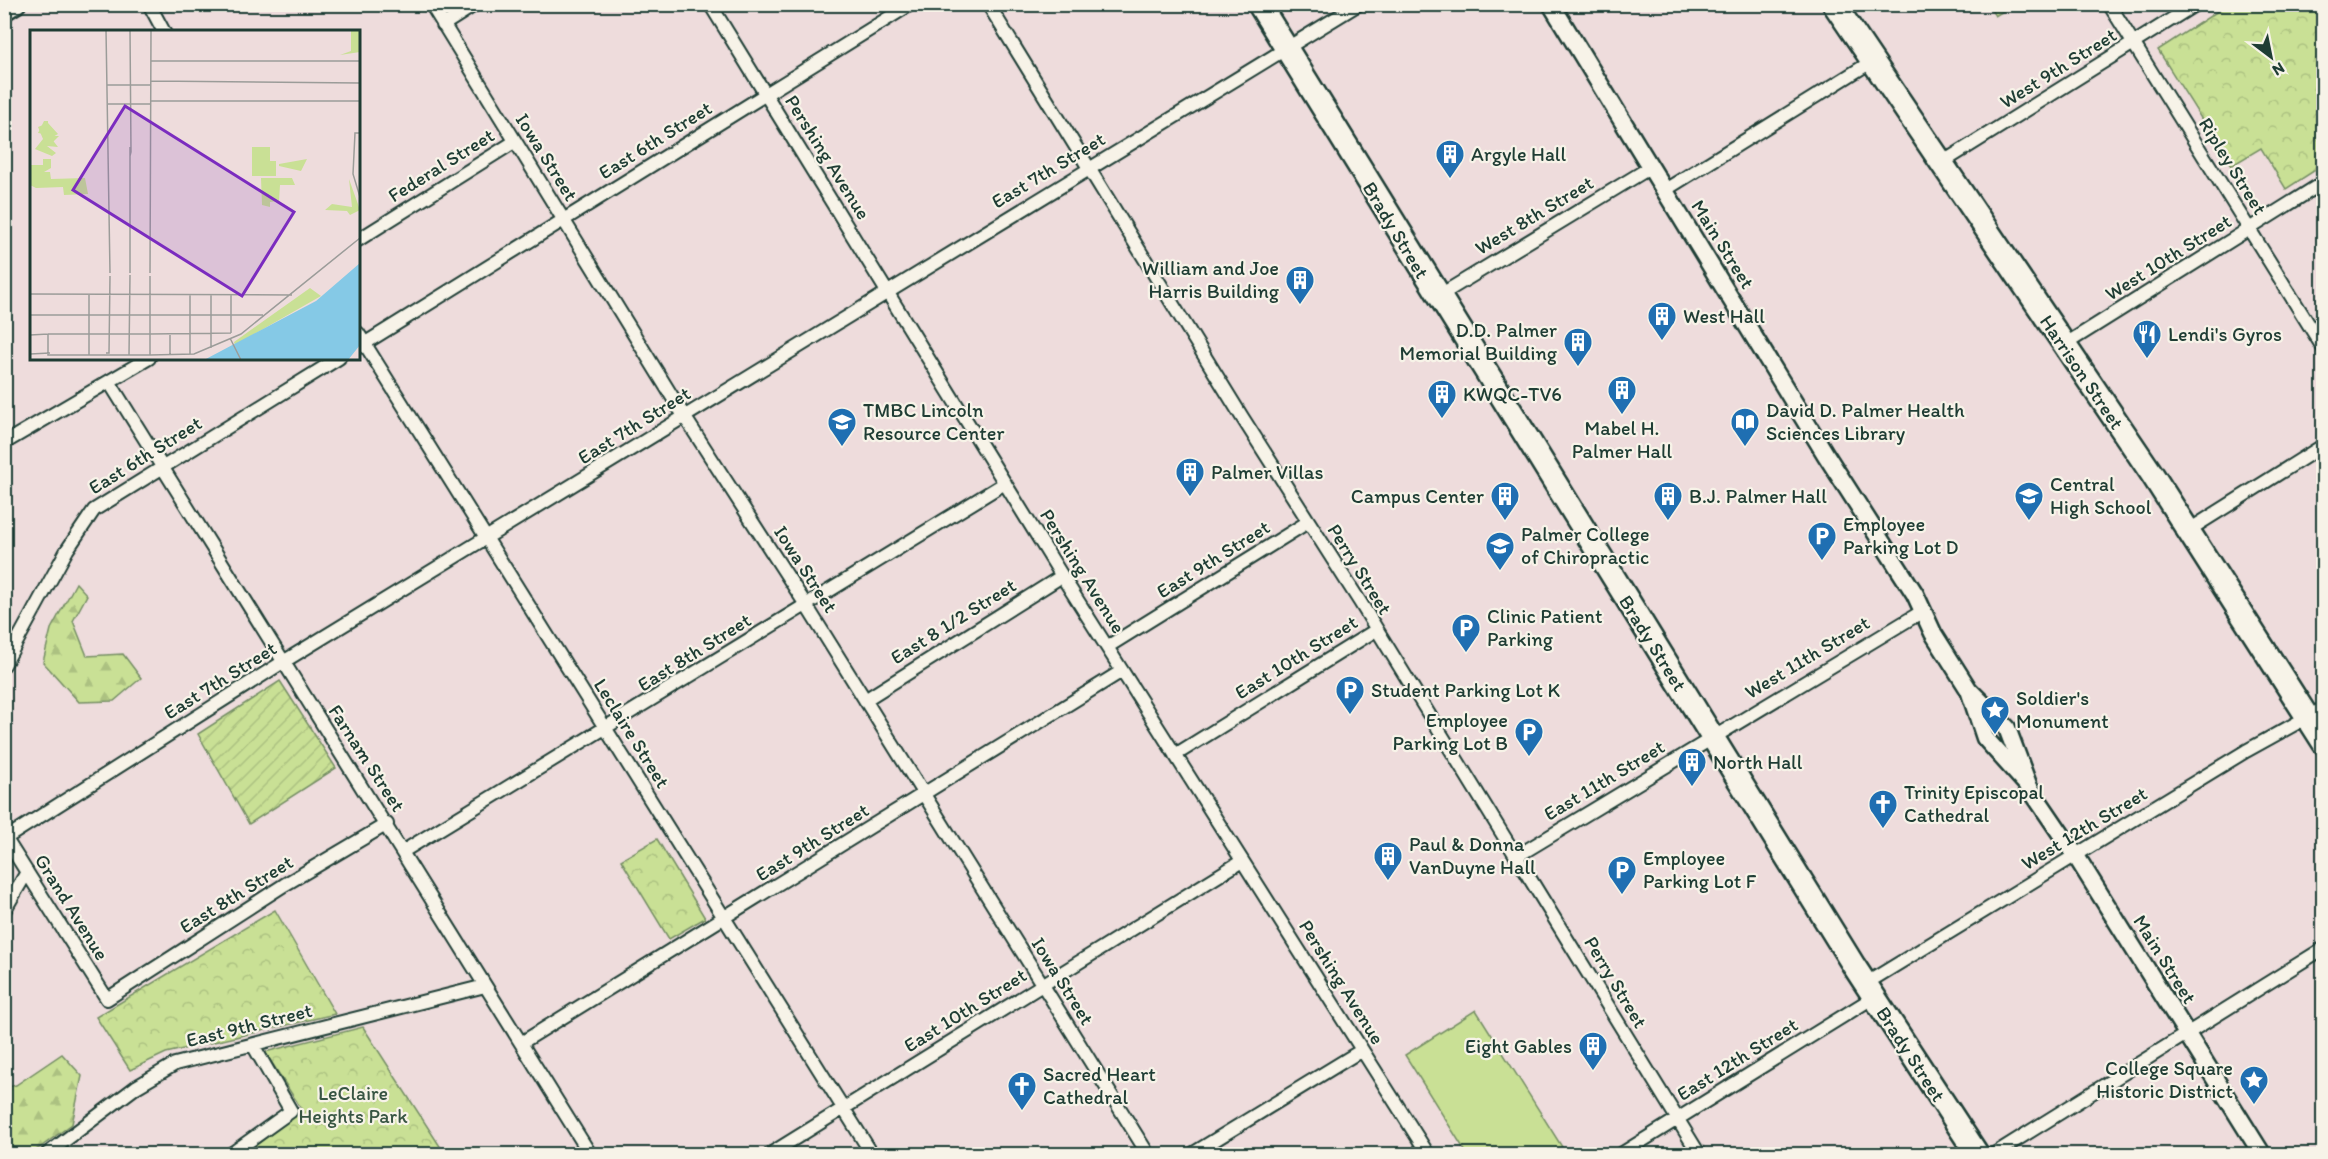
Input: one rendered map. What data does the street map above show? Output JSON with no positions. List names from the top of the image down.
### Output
{
  "streets": {
    "highway": ["Brady Street", "Harrison Street"],
    "street": [
      "West 9th Street",
      "East 6th Street",
      "Iowa Street",
      "Pershing Avenue",
      "Federal Street",
      "Ripley Street",
      "East 7th Street",
      "West 8th Street",
      "Main Street",
      "West 10th Street",
      "East 9th Street",
      "Perry Street",
      "East 8 1/2 Street",
      "East 8th Street",
      "East 10th Street",
      "West 11th Street",
      "Leclaire Street",
      "Farnam Street",
      "East 11th Street",
      "West 12th Street",
      "Grand Avenue",
      "East 12th Street"
    ]
  },
  "crossings": [
    ["West 9th Street", "Ripley Street"],
    ["West 9th Street", "Harrison Street"],
    ["East 6th Street", "Iowa Street"],
    ["East 6th Street", "Pershing Avenue"],
    ["East 6th Street", "Leclaire Street"],
    ["East 6th Street", "Farnam Street"],
    ["Iowa Street", "Federal Street"],
    ["Iowa Street", "East 7th Street"],
    ["Iowa Street", "East 9th Street"],
    ["Iowa Street", "East 8 1/2 Street"],
    ["Iowa Street", "East 8th Street"],
    ["Iowa Street", "East 10th Street"],
    ["Pershing Avenue", "East 7th Street"],
    ["Pershing Avenue", "East 9th Street"],
    ["Pershing Avenue", "East 8 1/2 Street"],
    ["Pershing Avenue", "East 8th Street"],
    ["Pershing Avenue", "East 10th Street"],
    ["Ripley Street", "West 10th Street"],
    ["East 7th Street", "Brady Street"],
    ["East 7th Street", "Perry Street"],
    ["East 7th Street", "Leclaire Street"],
    ["East 7th Street", "Farnam Street"],
    ["East 7th Street", "Grand Avenue"],
    ["West 8th Street", "Brady Street"],
    ["West 8th Street", "Main Street"],
    ["Brady Street", "West 11th Street"],
    ["Brady Street", "East 11th Street"],
    ["Brady Street", "West 12th Street"],
    ["Brady Street", "East 12th Street"],
    ["Main Street", "West 11th Street"],
    ["Main Street", "West 12th Street"],
    ["West 10th Street", "Harrison Street"],
    ["Harrison Street", "West 12th Street"],
    ["East 9th Street", "Perry Street"],
    ["East 9th Street", "Leclaire Street"],
    ["East 9th Street", "Farnam Street"],
    ["Perry Street", "East 10th Street"],
    ["Perry Street", "East 11th Street"],
    ["Perry Street", "East 12th Street"],
    ["East 8th Street", "Leclaire Street"],
    ["East 8th Street", "Farnam Street"],
    ["East 8th Street", "Grand Avenue"],
    ["East 10th Street", "Leclaire Street"],
    ["West 11th Street", "East 11th Street"],
    ["West 12th Street", "East 12th Street"]
  ],
  "parks": ["LeClaire Heights Park"],
  "places": {
    "building": [
      "Argyle Hall",
      "William and Joe Harris Building",
      "West Hall",
      "D.D. Palmer Memorial Building",
      "Mabel H. Palmer Hall",
      "KWQC-TV6",
      "Palmer Villas",
      "Campus Center",
      "B.J. Palmer Hall",
      "North Hall",
      "Paul & Donna VanDuyne Hall",
      "Eight Gables"
    ],
    "restaurant": ["Lendi's Gyros"],
    "school or university": ["TMBC Lincoln Resource Center", "Central High School", "Palmer College of Chiropractic"],
    "library": ["David D. Palmer Health Sciences Library"],
    "parking": [
      "Employee Parking Lot D",
      "Clinic Patient Parking",
      "Student Parking Lot K",
      "Employee Parking Lot B",
      "Employee Parking Lot F"
    ],
    "place": ["Soldier's Monument", "College Square Historic District"],
    "church": ["Trinity Episcopal Cathedral", "Sacred Heart Cathedral"]
  },
  "north": "bottom right"
}
